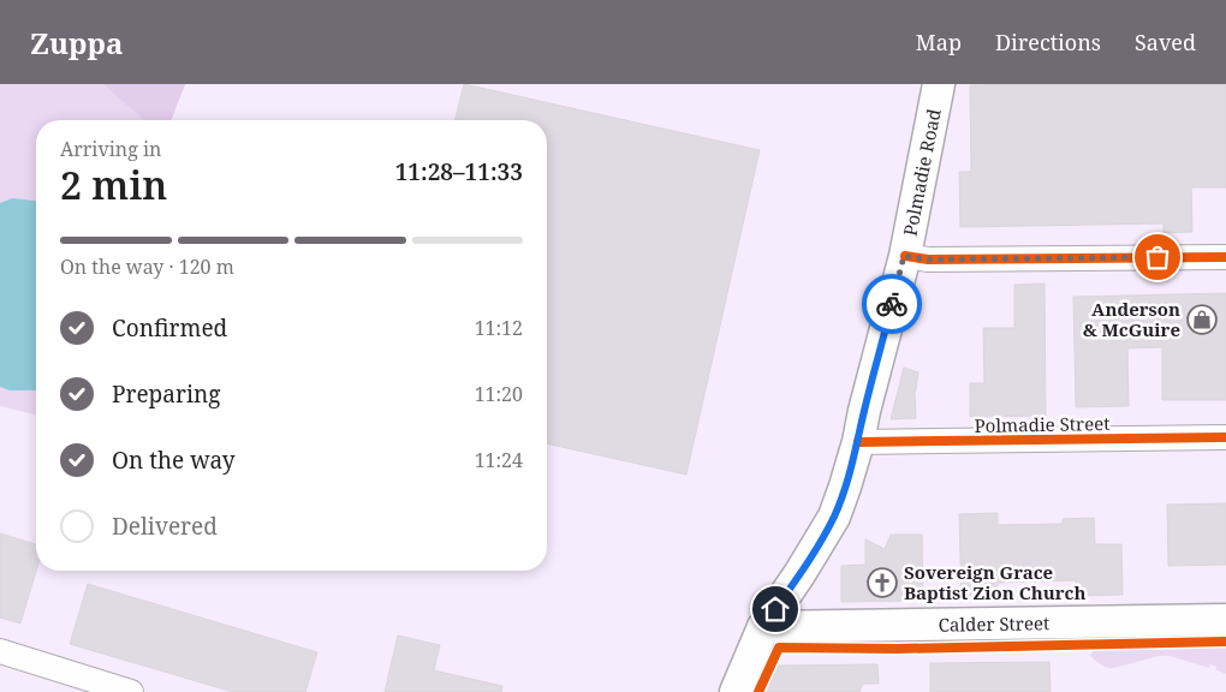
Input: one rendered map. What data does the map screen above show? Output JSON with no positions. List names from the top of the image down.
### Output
{
  "streets": {
    "main road": ["Polmadie Road", "Calder Street"],
    "street": ["Polmadie Street"]
  },
  "crossings": [
    ["Polmadie Road", "Polmadie Street"],
    ["Polmadie Road", "Calder Street"]
  ],
  "places": {
    "shop": ["Anderson & McGuire"],
    "church": ["Sovereign Grace Baptist Zion Church"]
  },
  "page": {
    "header": "Zuppa",
    "nav": ["Map", "Directions", "Saved"],
    "heading": ["2 min", "Arriving in", "11:28–11:33"],
    "bar": "On the way · 120 m",
    "list": [
      ["Confirmed", "11:12"],
      ["Preparing", "11:20"],
      ["On the way", "11:24"],
      "Delivered"
    ]
  }
}
